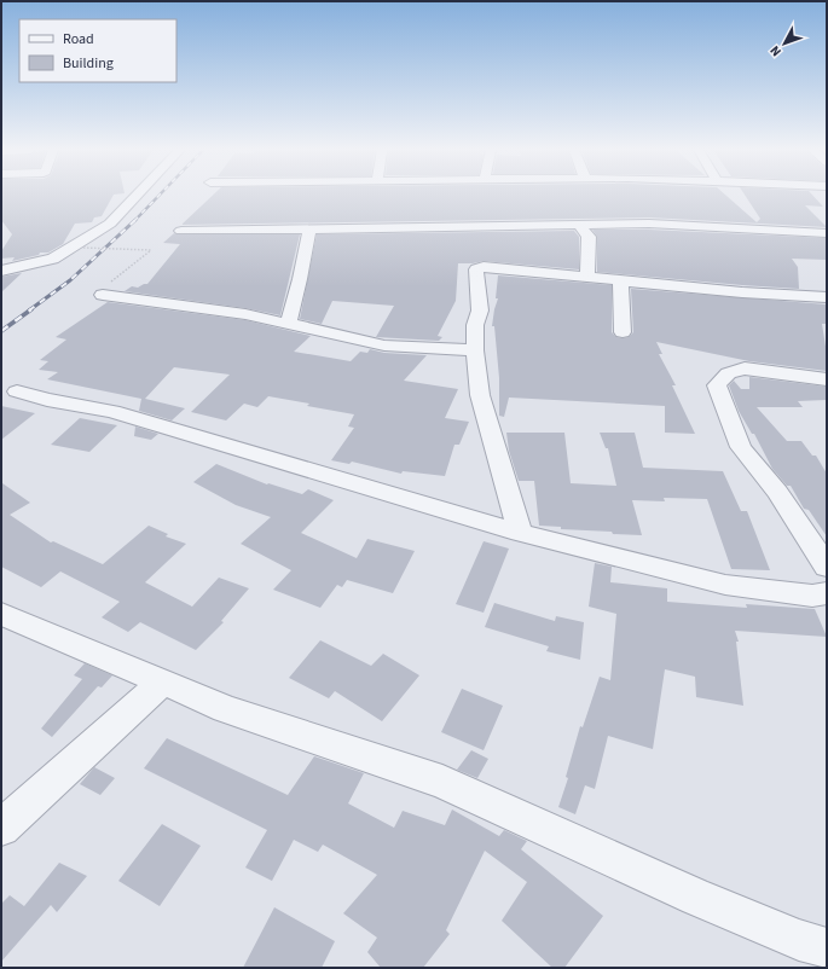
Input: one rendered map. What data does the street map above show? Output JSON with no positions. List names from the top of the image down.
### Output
{
  "legend": ["Road", "Building"],
  "north": "bottom left"
}
